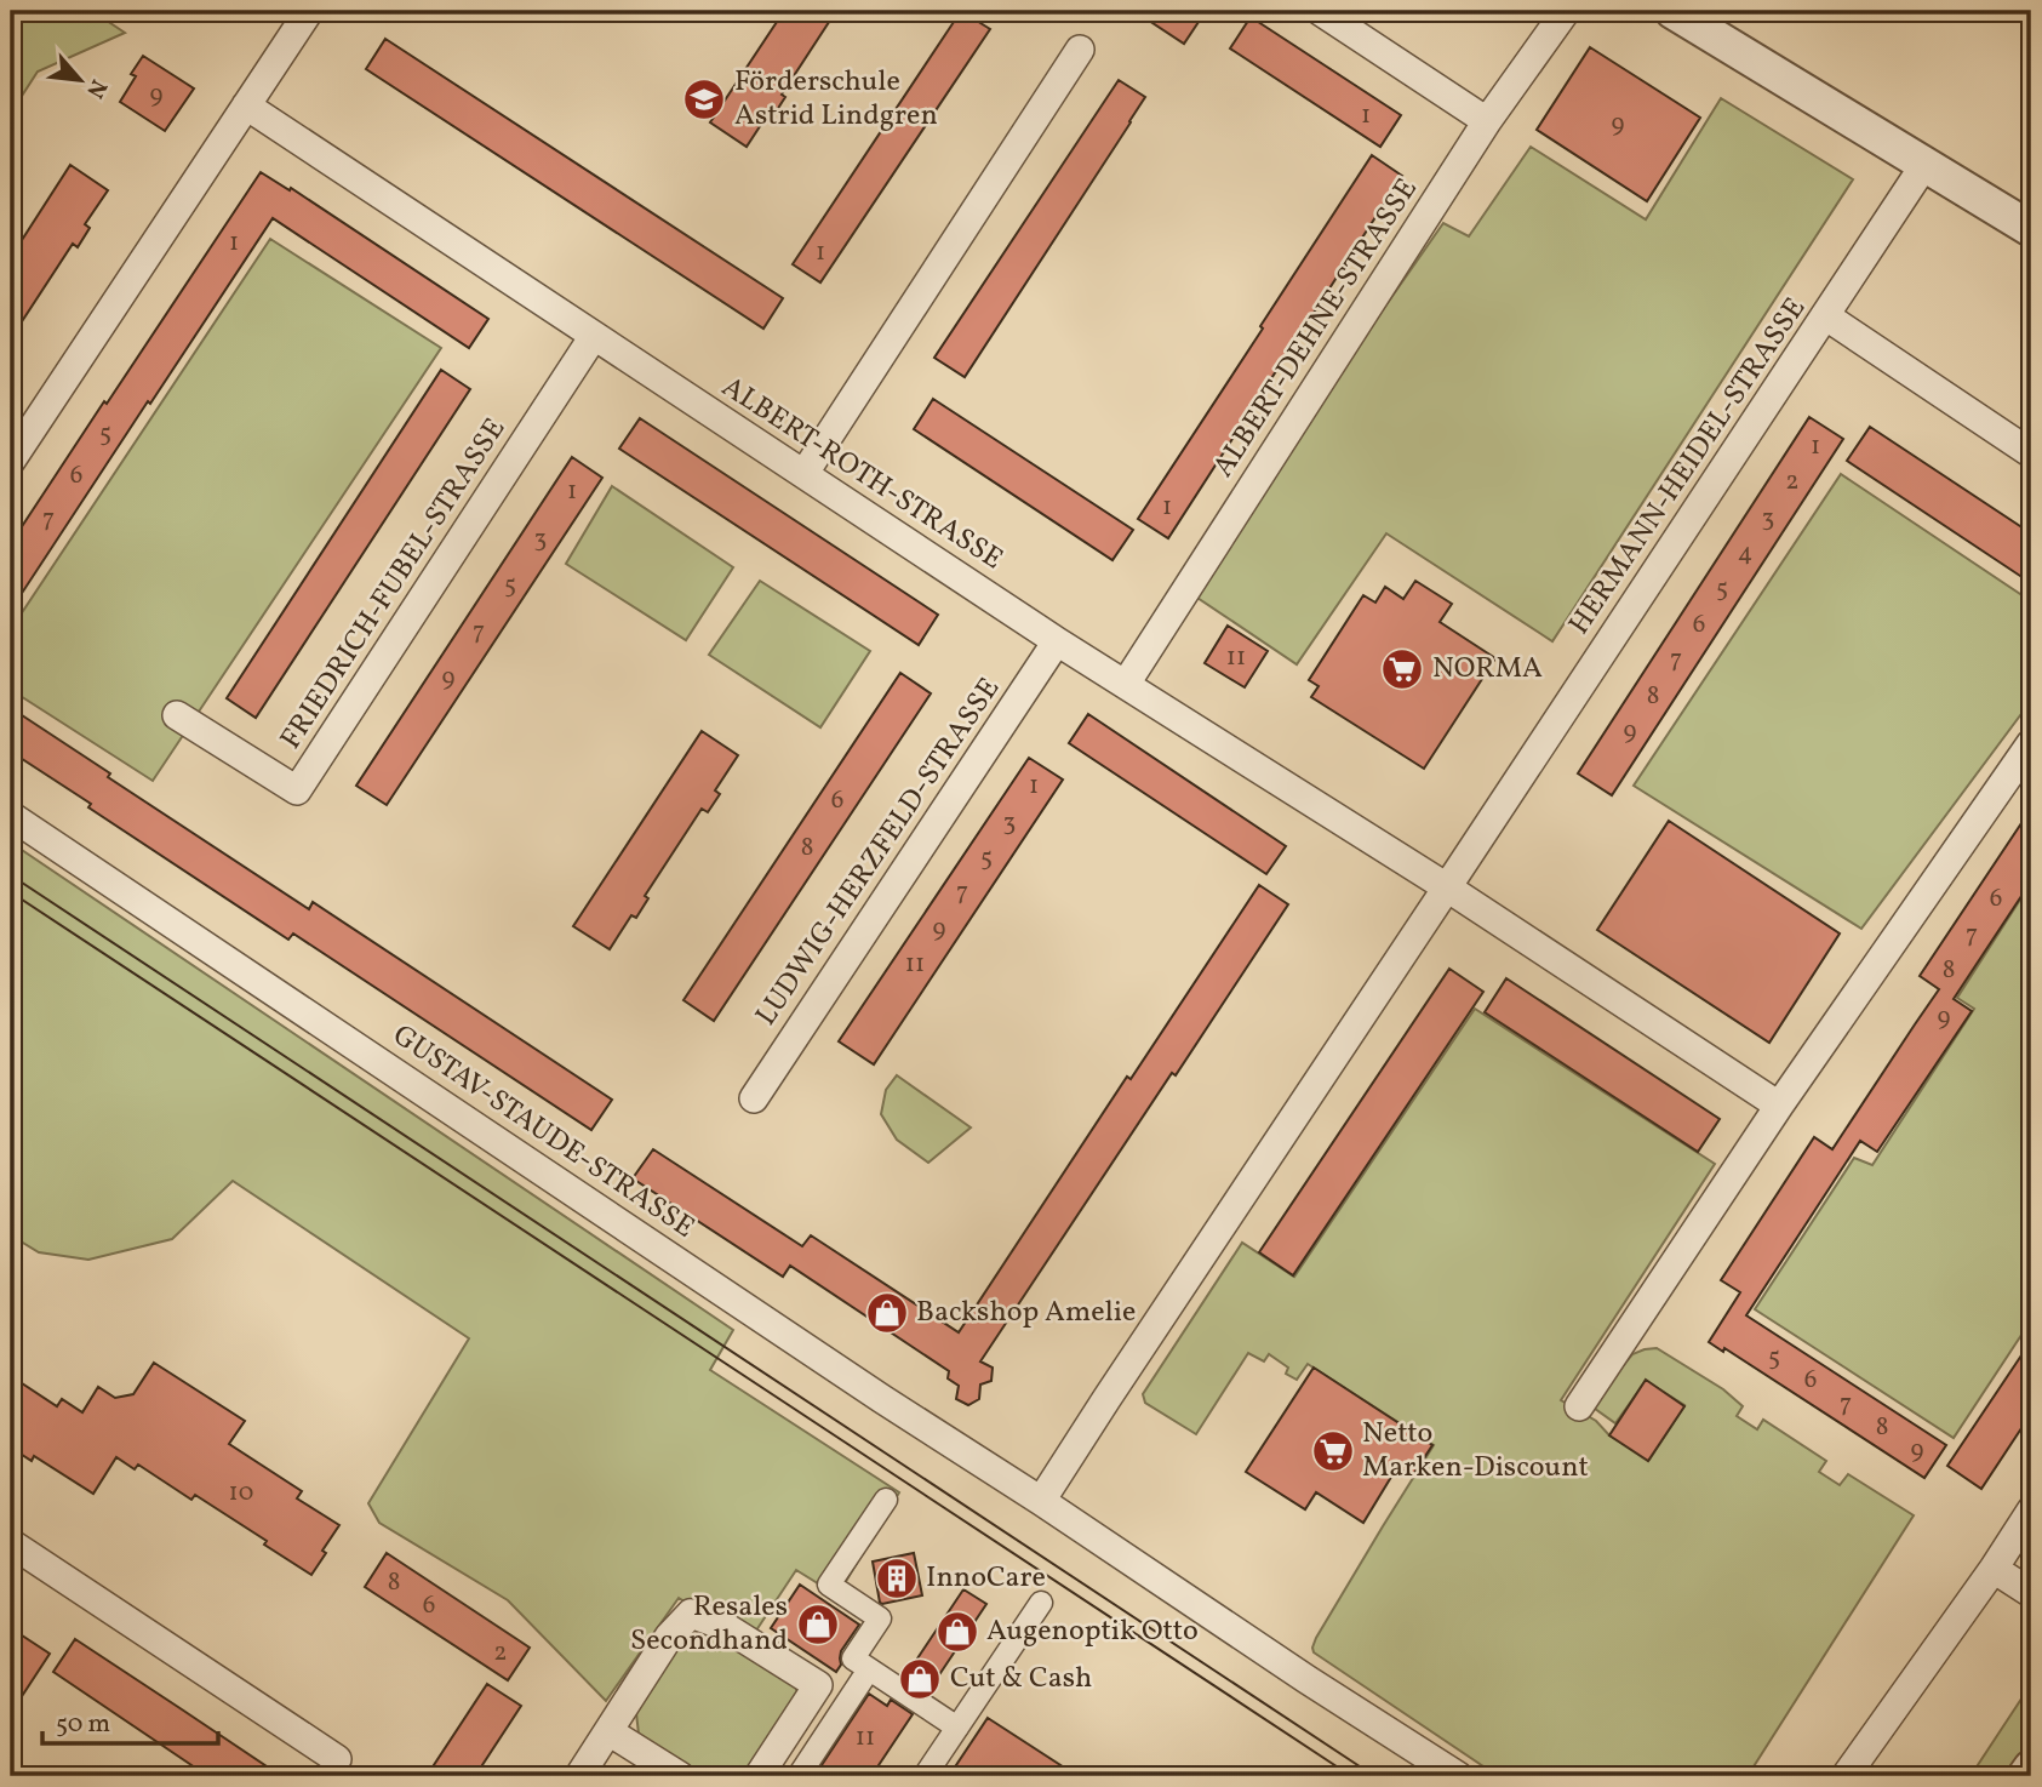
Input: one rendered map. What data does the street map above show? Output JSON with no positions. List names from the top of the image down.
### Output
{
  "streets": {
    "street": [
      "ALBERT-DEHNE-STRASSE",
      "HERMANN-HEIDEL-STRASSE",
      "ALBERT-ROTH-STRASSE",
      "FRIEDRICH-FUBEL-STRASSE",
      "LUDWIG-HERZFELD-STRASSE",
      "GUSTAV-STAUDE-STRASSE"
    ]
  },
  "crossings": [
    ["ALBERT-DEHNE-STRASSE", "ALBERT-ROTH-STRASSE"],
    ["HERMANN-HEIDEL-STRASSE", "ALBERT-ROTH-STRASSE"],
    ["HERMANN-HEIDEL-STRASSE", "GUSTAV-STAUDE-STRASSE"],
    ["ALBERT-ROTH-STRASSE", "FRIEDRICH-FUBEL-STRASSE"],
    ["ALBERT-ROTH-STRASSE", "LUDWIG-HERZFELD-STRASSE"]
  ],
  "places": {
    "school or university": ["Förderschule Astrid Lindgren"],
    "supermarket": ["NORMA", "Netto Marken-Discount"],
    "shop": [
      "Backshop Amelie",
      "Resales Secondhand",
      "Augenoptik Otto",
      "Cut & Cash"
    ],
    "building": ["InnoCare"]
  },
  "house_numbers": [
    "9",
    "1",
    "9",
    "1",
    "1",
    "5",
    "1",
    "6",
    "2",
    "1",
    "1",
    "3",
    "7",
    "3",
    "4",
    "5",
    "5",
    "6",
    "7",
    "11",
    "7",
    "9",
    "8",
    "9",
    "1",
    "6",
    "3",
    "8",
    "5",
    "7",
    "6",
    "9",
    "7",
    "11",
    "8",
    "9",
    "5",
    "6",
    "7",
    "8",
    "9",
    "10",
    "8",
    "6",
    "2",
    "11"
  ],
  "scale_bar": "50 m",
  "north": "bottom right"
}
